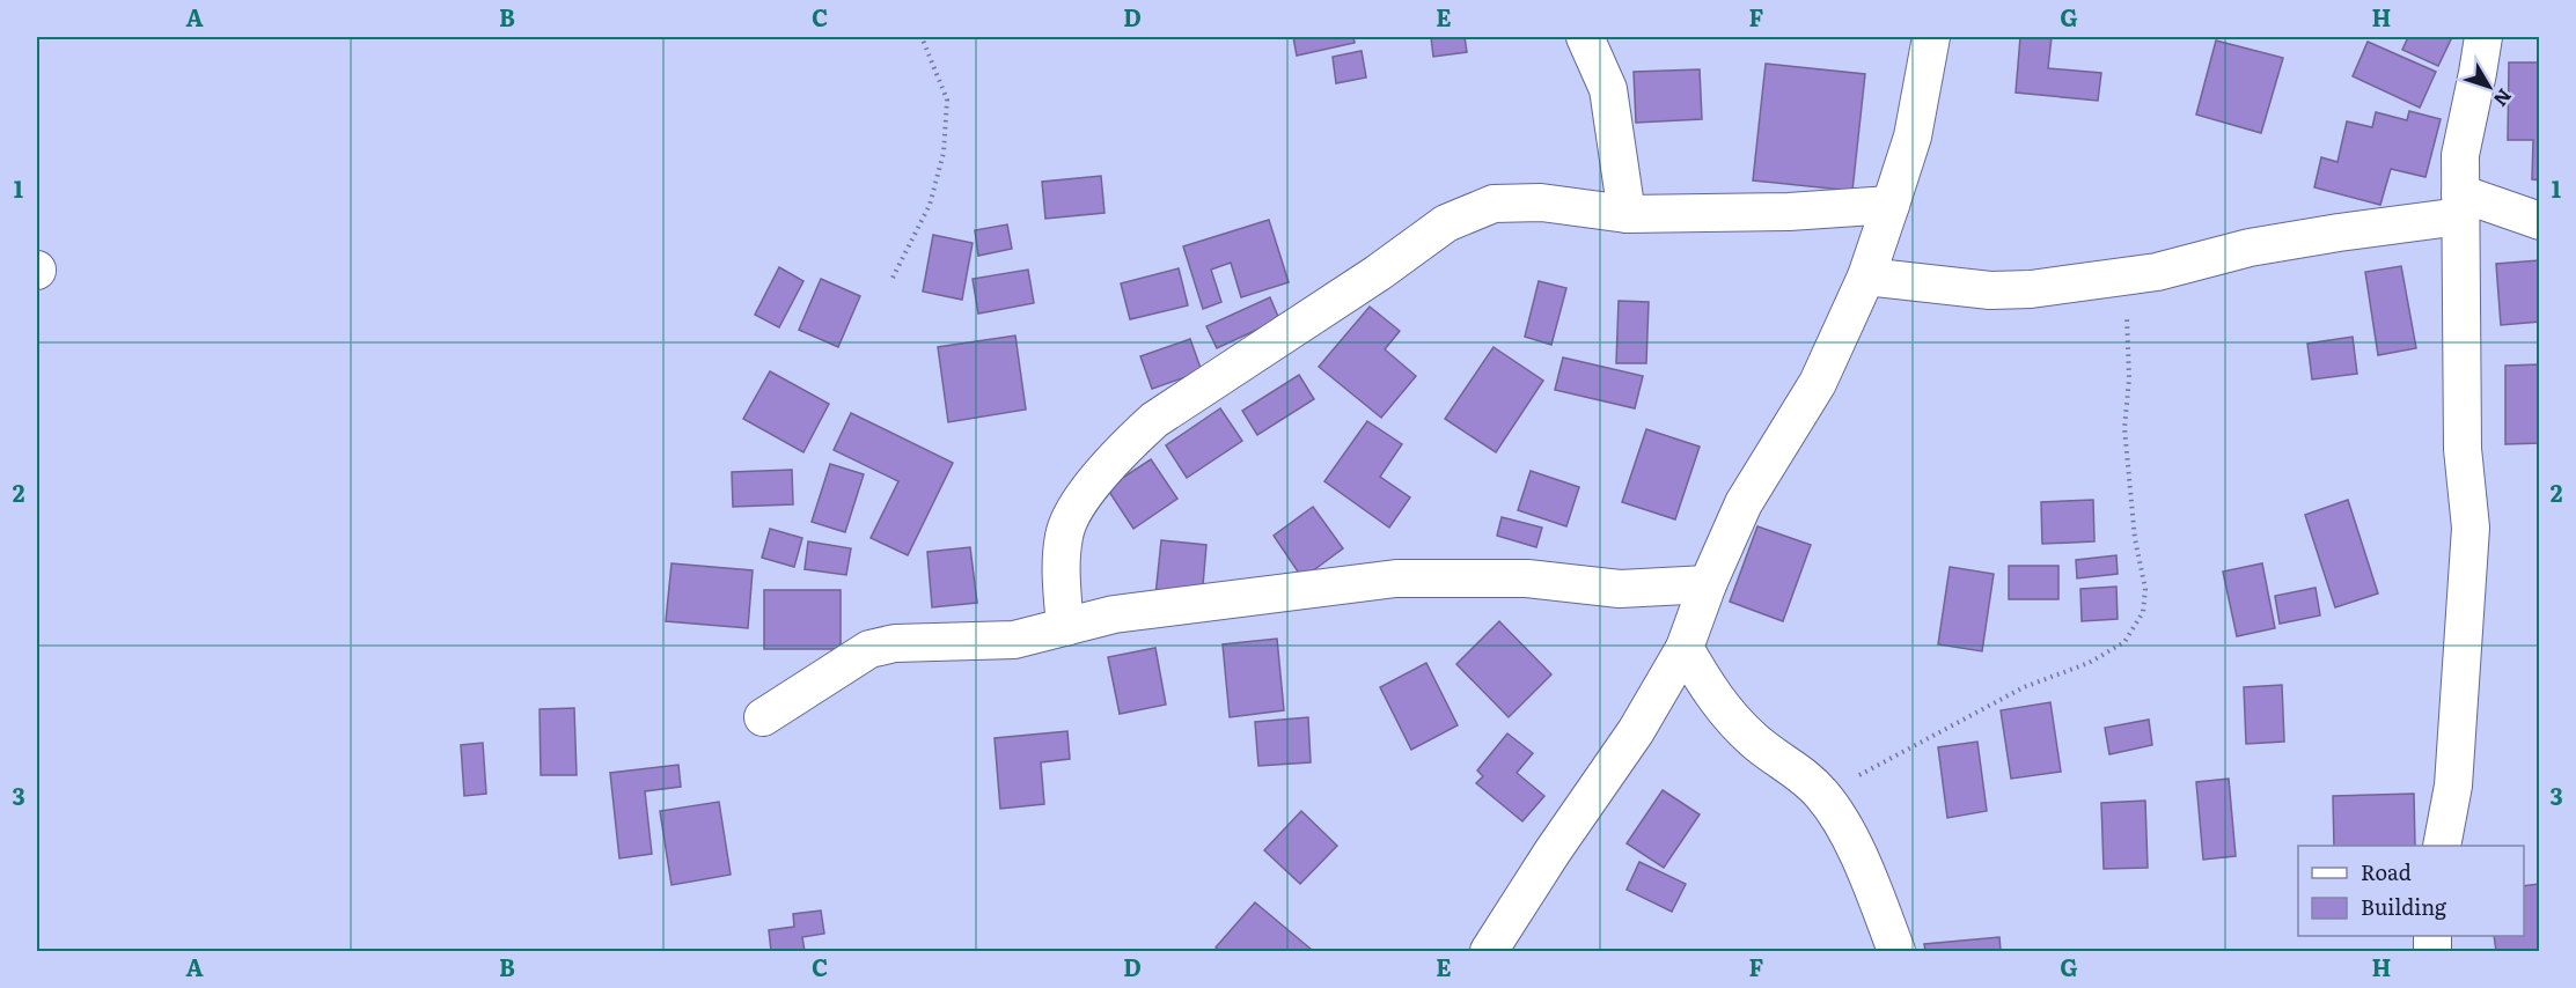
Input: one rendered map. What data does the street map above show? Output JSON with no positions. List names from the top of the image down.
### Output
{
  "legend": ["Road", "Building"],
  "north": "bottom right",
  "grid": {
    "columns": [
      "A",
      "B",
      "C",
      "D",
      "E",
      "F",
      "G",
      "H"
    ],
    "rows": ["1", "2", "3"]
  }
}
